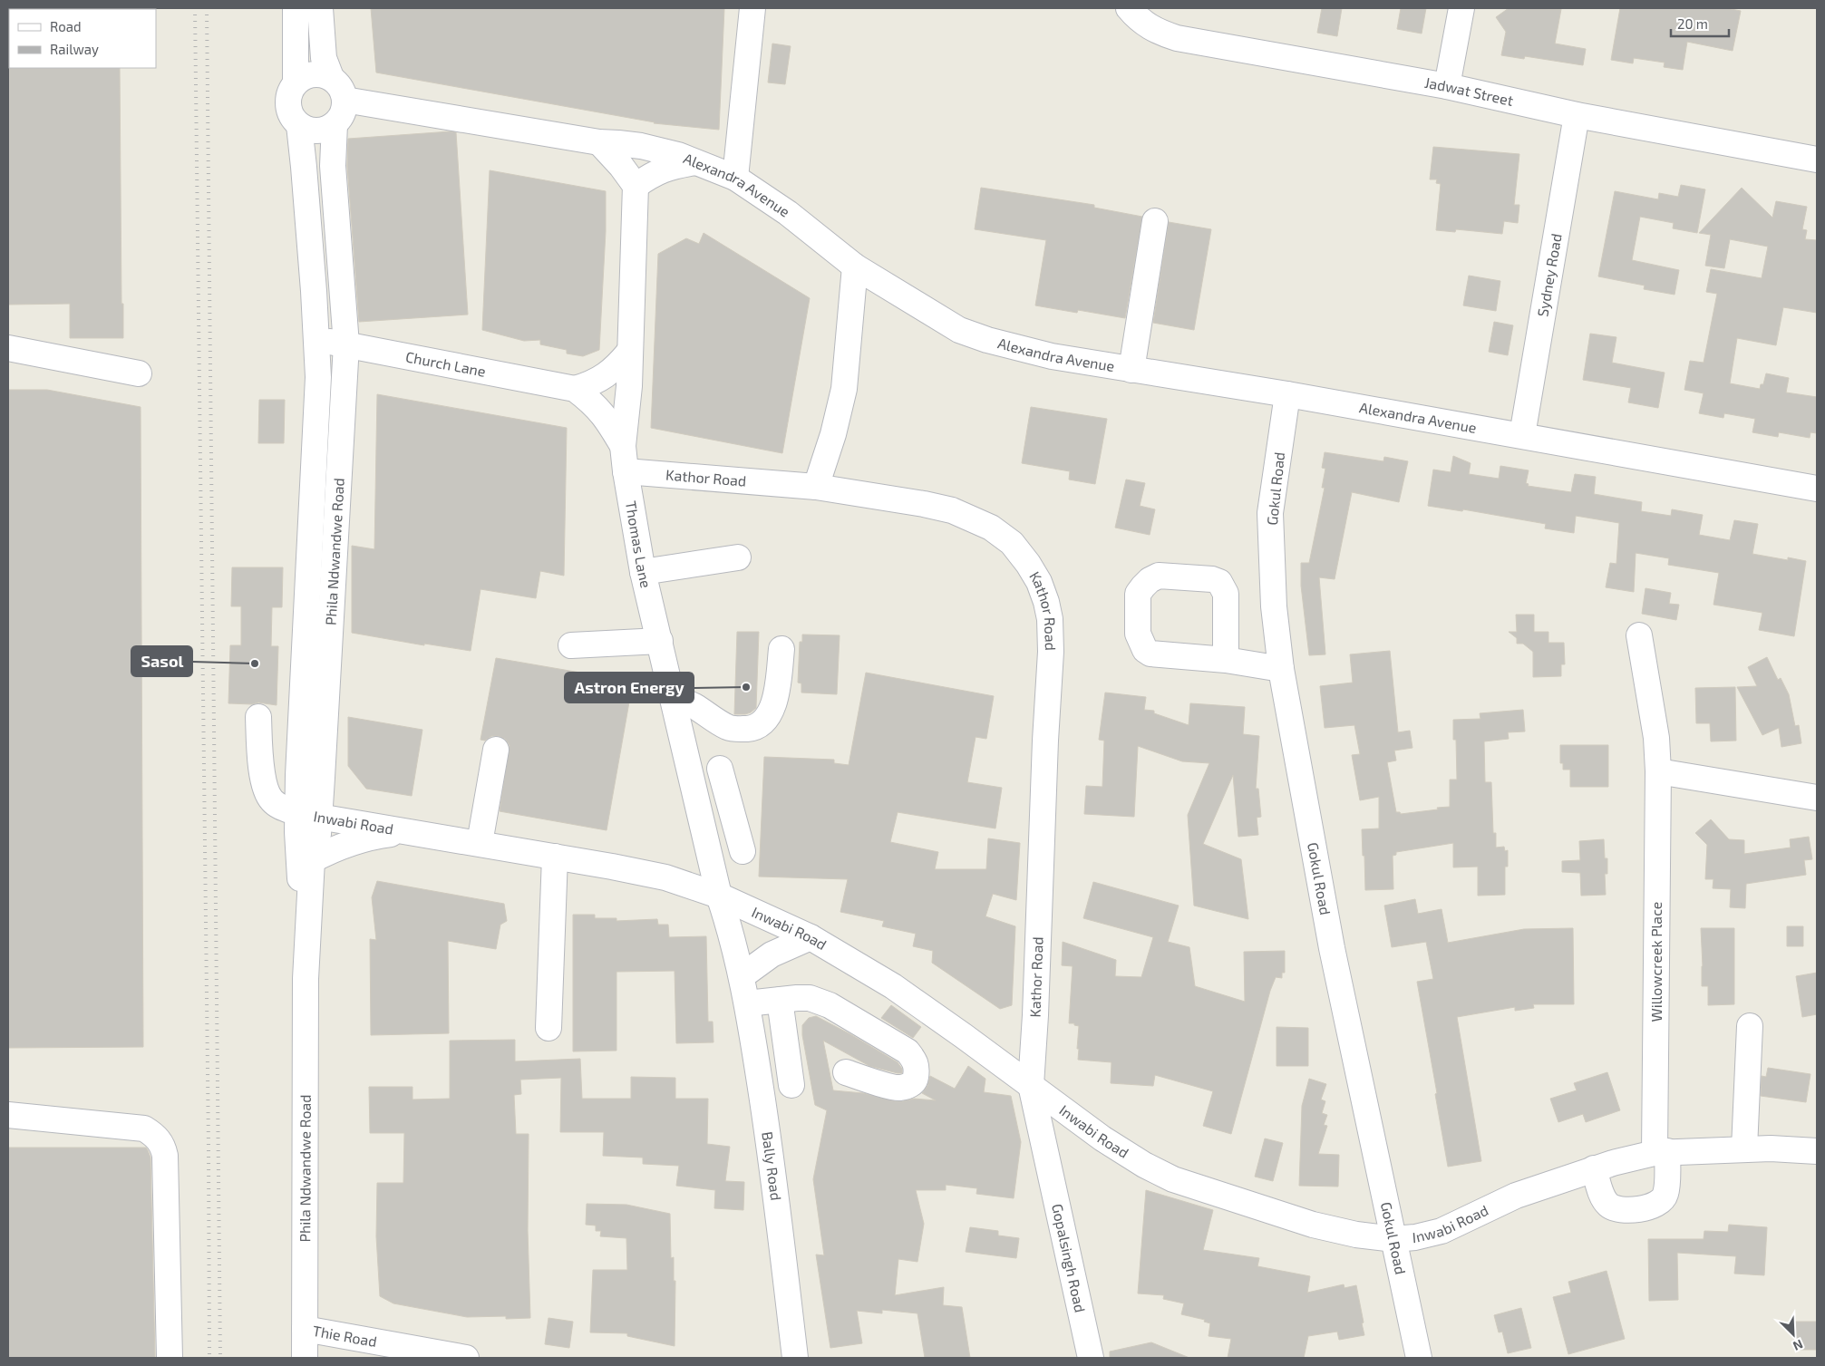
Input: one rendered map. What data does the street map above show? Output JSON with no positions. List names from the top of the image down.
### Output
{
  "streets": {
    "street": [
      "Jadwat Street",
      "Alexandra Avenue",
      "Sydney Road",
      "Church Lane",
      "Kathor Road",
      "Gokul Road",
      "Thomas Lane",
      "Phila Ndwandwe Road",
      "Inwabi Road",
      "Willowcreek Place",
      "Bally Road",
      "Gopalsingh Road",
      "Thie Road"
    ]
  },
  "crossings": [
    ["Jadwat Street", "Sydney Road"],
    ["Alexandra Avenue", "Sydney Road"],
    ["Alexandra Avenue", "Gokul Road"],
    ["Alexandra Avenue", "Phila Ndwandwe Road"],
    ["Church Lane", "Thomas Lane"],
    ["Church Lane", "Phila Ndwandwe Road"],
    ["Kathor Road", "Thomas Lane"],
    ["Kathor Road", "Inwabi Road"],
    ["Kathor Road", "Gopalsingh Road"],
    ["Gokul Road", "Inwabi Road"],
    ["Thomas Lane", "Inwabi Road"],
    ["Thomas Lane", "Bally Road"],
    ["Phila Ndwandwe Road", "Inwabi Road"],
    ["Phila Ndwandwe Road", "Thie Road"],
    ["Inwabi Road", "Willowcreek Place"],
    ["Inwabi Road", "Bally Road"],
    ["Inwabi Road", "Gopalsingh Road"]
  ],
  "places": ["Sasol", "Astron Energy"],
  "legend": ["Road", "Railway"],
  "scale_bar": "20 m",
  "north": "bottom right"
}
